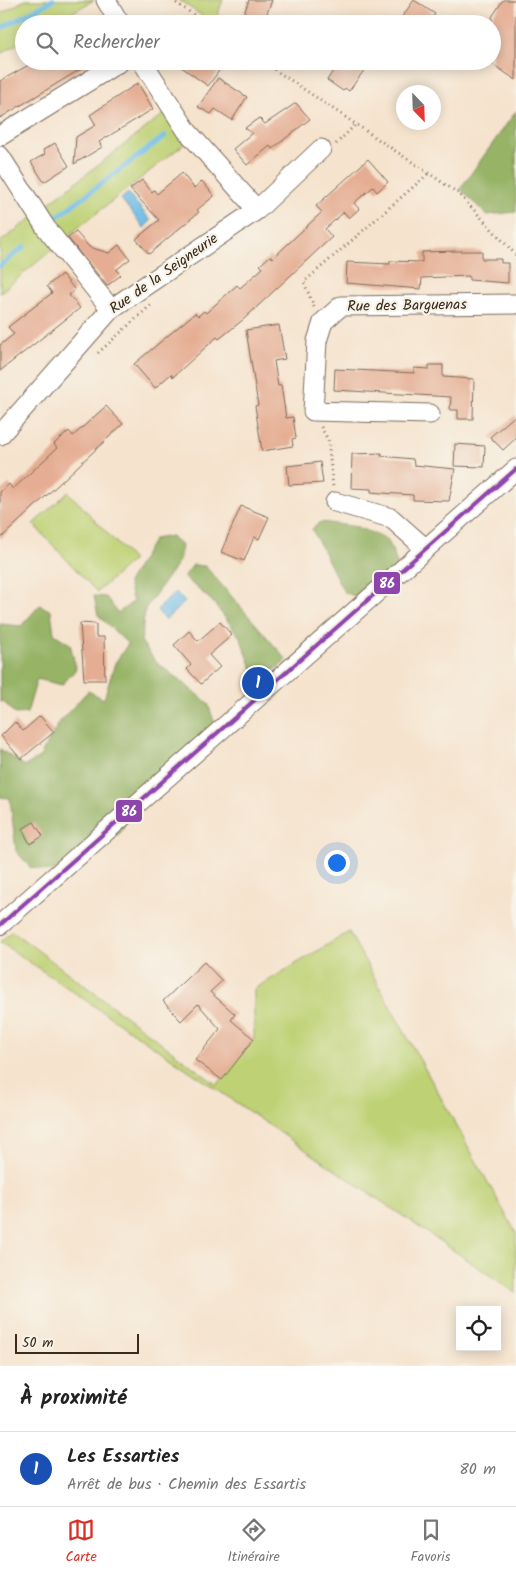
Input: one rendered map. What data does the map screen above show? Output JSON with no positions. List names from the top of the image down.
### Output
{
  "streets": {
    "street": ["Rue de la Seigneurie", "Rue des Barguenas"]
  },
  "lines": ["transit line 86"],
  "scale_bar": "50 m",
  "north": "bottom right",
  "page": {
    "search": "Rechercher",
    "pins": "1",
    "scale": "50 m",
    "heading": "À proximité",
    "list": [
      {
        "mark": "1",
        "name": "Les Essarties",
        "note": "Arrêt de bus · Chemin des Essartis",
        "value": "80 m"
      }
    ],
    "nav": ["Carte", "Itinéraire", "Favoris"]
  }
}
